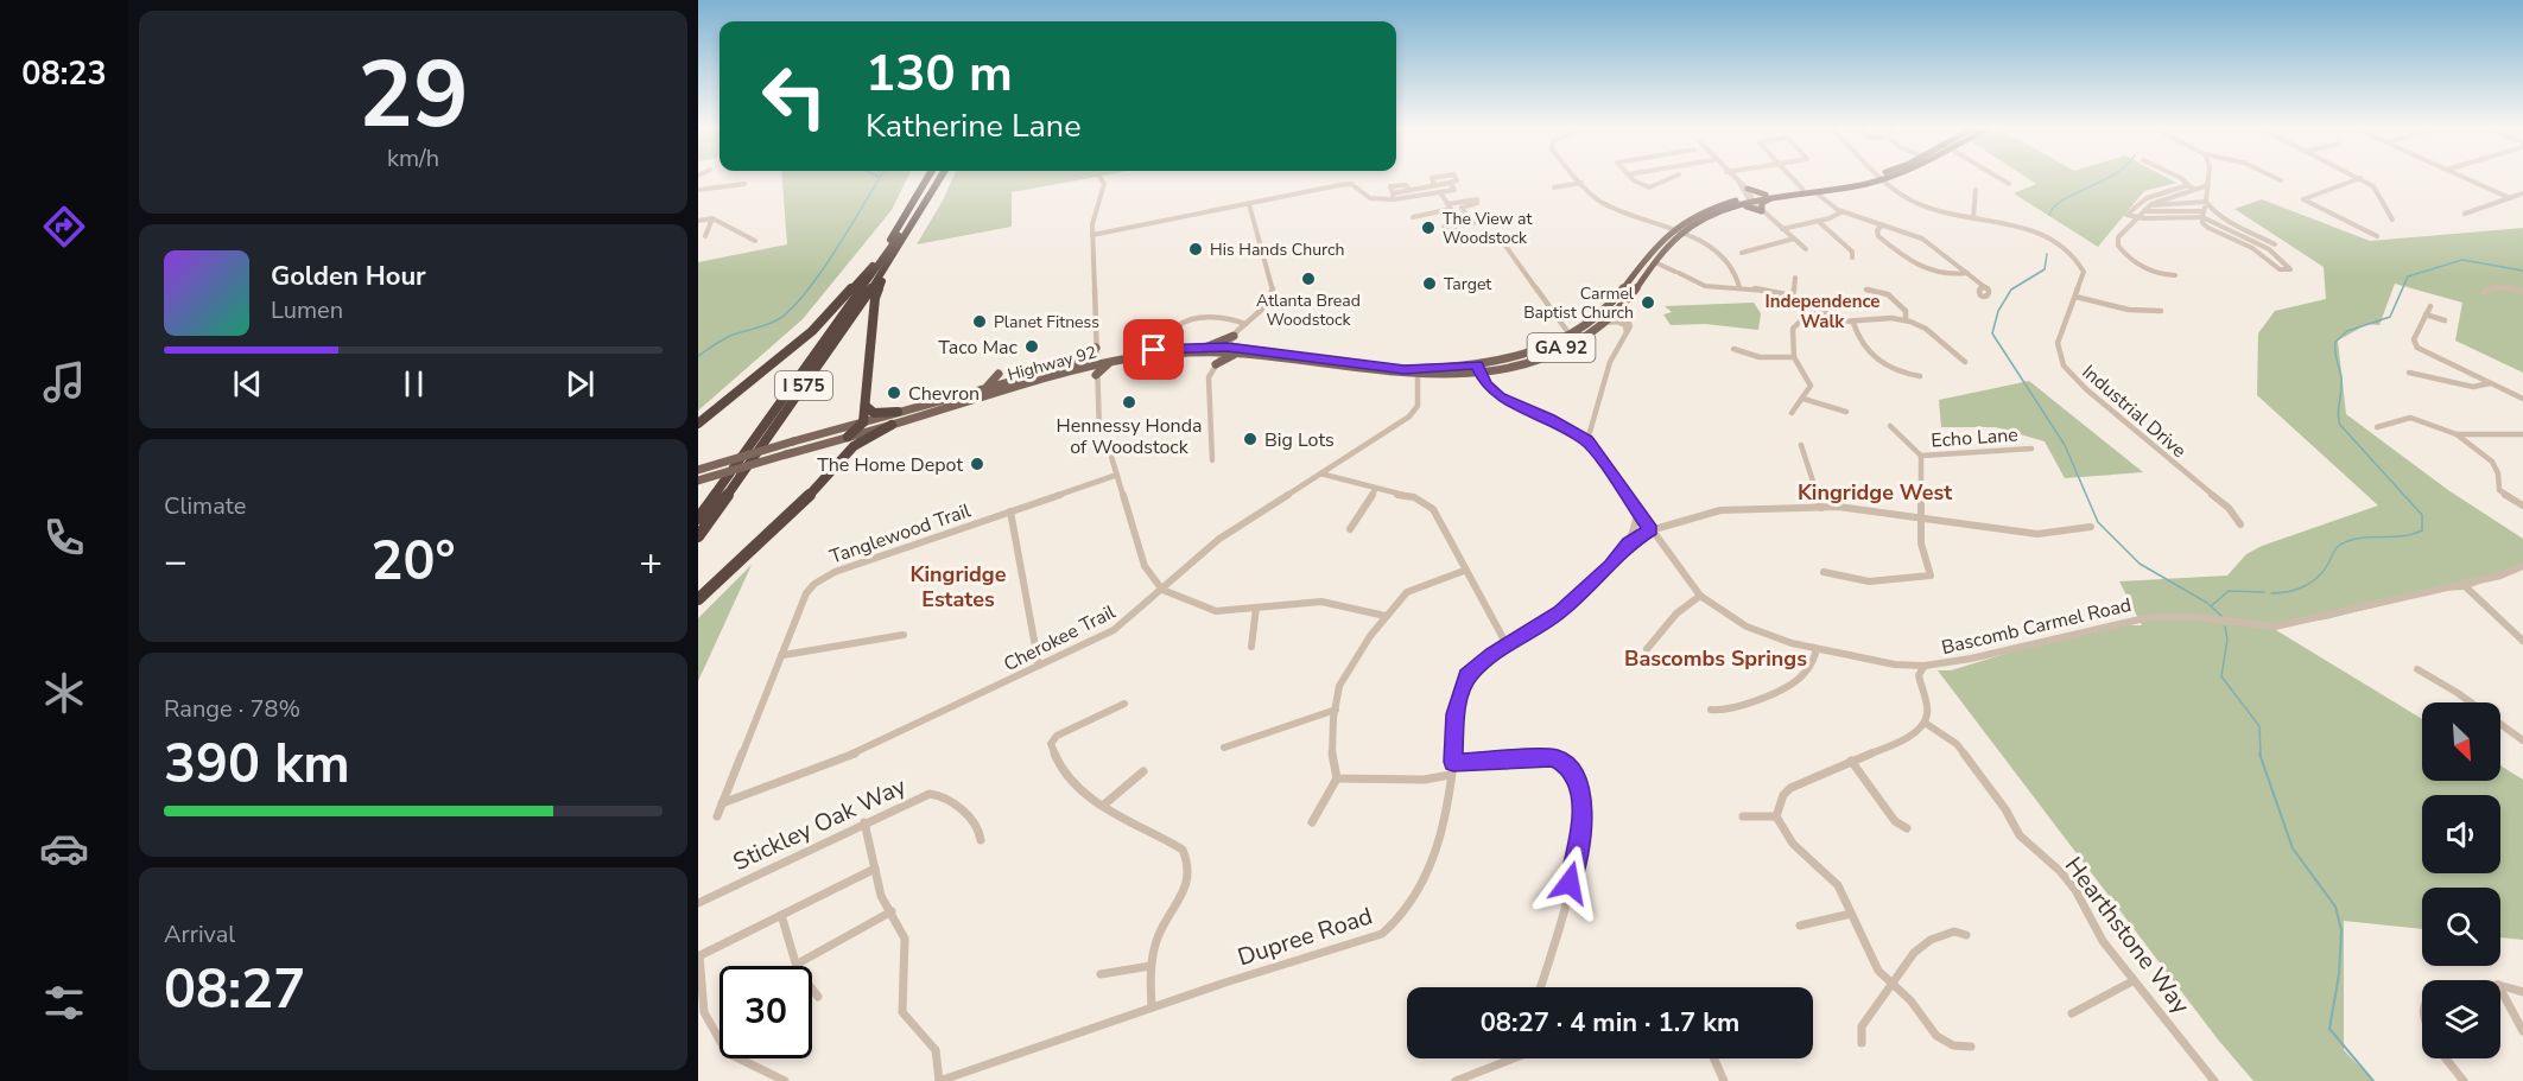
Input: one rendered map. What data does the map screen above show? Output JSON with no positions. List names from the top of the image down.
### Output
{
  "streets": {
    "highway": ["I 575"],
    "main road": ["GA 92", "Highway 92"],
    "street": [
      "Industrial Drive",
      "Echo Lane",
      "Tanglewood Trail",
      "Bascomb Carmel Road",
      "Cherokee Trail",
      "Stickley Oak Way",
      "Hearthstone Way",
      "Dupree Road"
    ]
  },
  "crossings": [
    ["Highway 92", "Cherokee Trail"],
    ["Tanglewood Trail", "Cherokee Trail"],
    ["Bascomb Carmel Road", "Dupree Road"]
  ],
  "districts": [
    "Independence Walk",
    "Kingridge West",
    "Kingridge Estates",
    "Bascombs Springs"
  ],
  "places": [
    "The View at Woodstock",
    "His Hands Church",
    "Atlanta Bread Woodstock",
    "Target",
    "Carmel Baptist Church",
    "Planet Fitness",
    "Taco Mac",
    "Chevron",
    "Hennessy Honda of Woodstock",
    "Big Lots",
    "The Home Depot"
  ],
  "north": "bottom right",
  "page": {
    "tabs": "08:23",
    "tile": [
      ["29", "km/h"],
      "Climate",
      ["Range · 78%", "390 km"],
      ["Arrival", "08:27"]
    ],
    "turn": ["130 m", "Katherine Lane"],
    "song": ["Golden Hour", "Lumen"],
    "heat": ["−", "20°", "+"],
    "limit": "30",
    "trip": "08:27 · 4 min · 1.7 km"
  }
}
